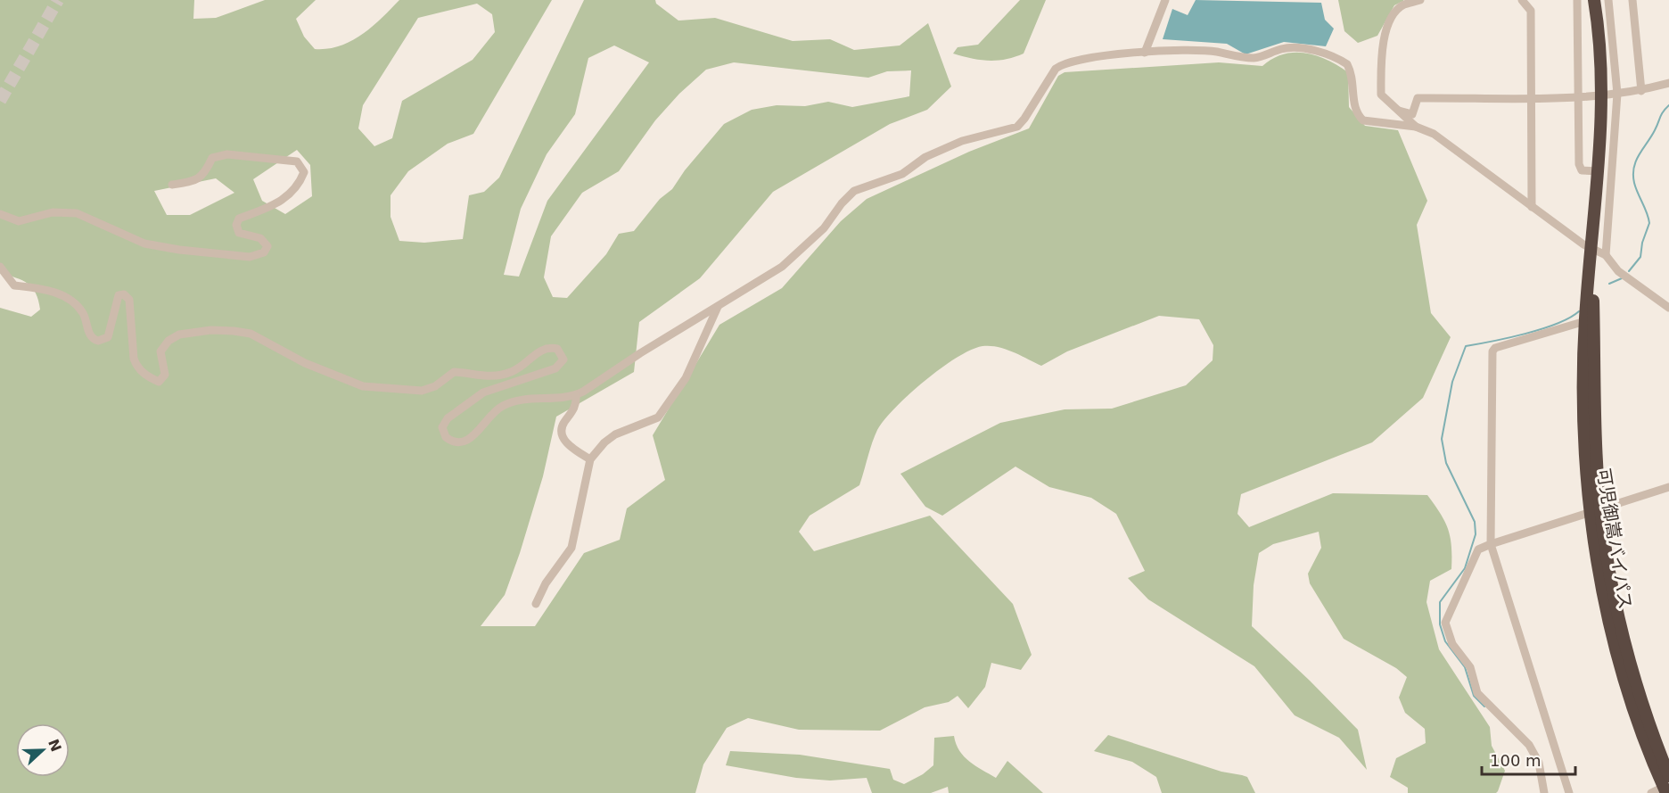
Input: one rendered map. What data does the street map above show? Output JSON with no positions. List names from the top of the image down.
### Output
{
  "streets": {
    "highway": ["可児御嵩バイパス"]
  },
  "scale_bar": "100 m",
  "north": "right"
}
